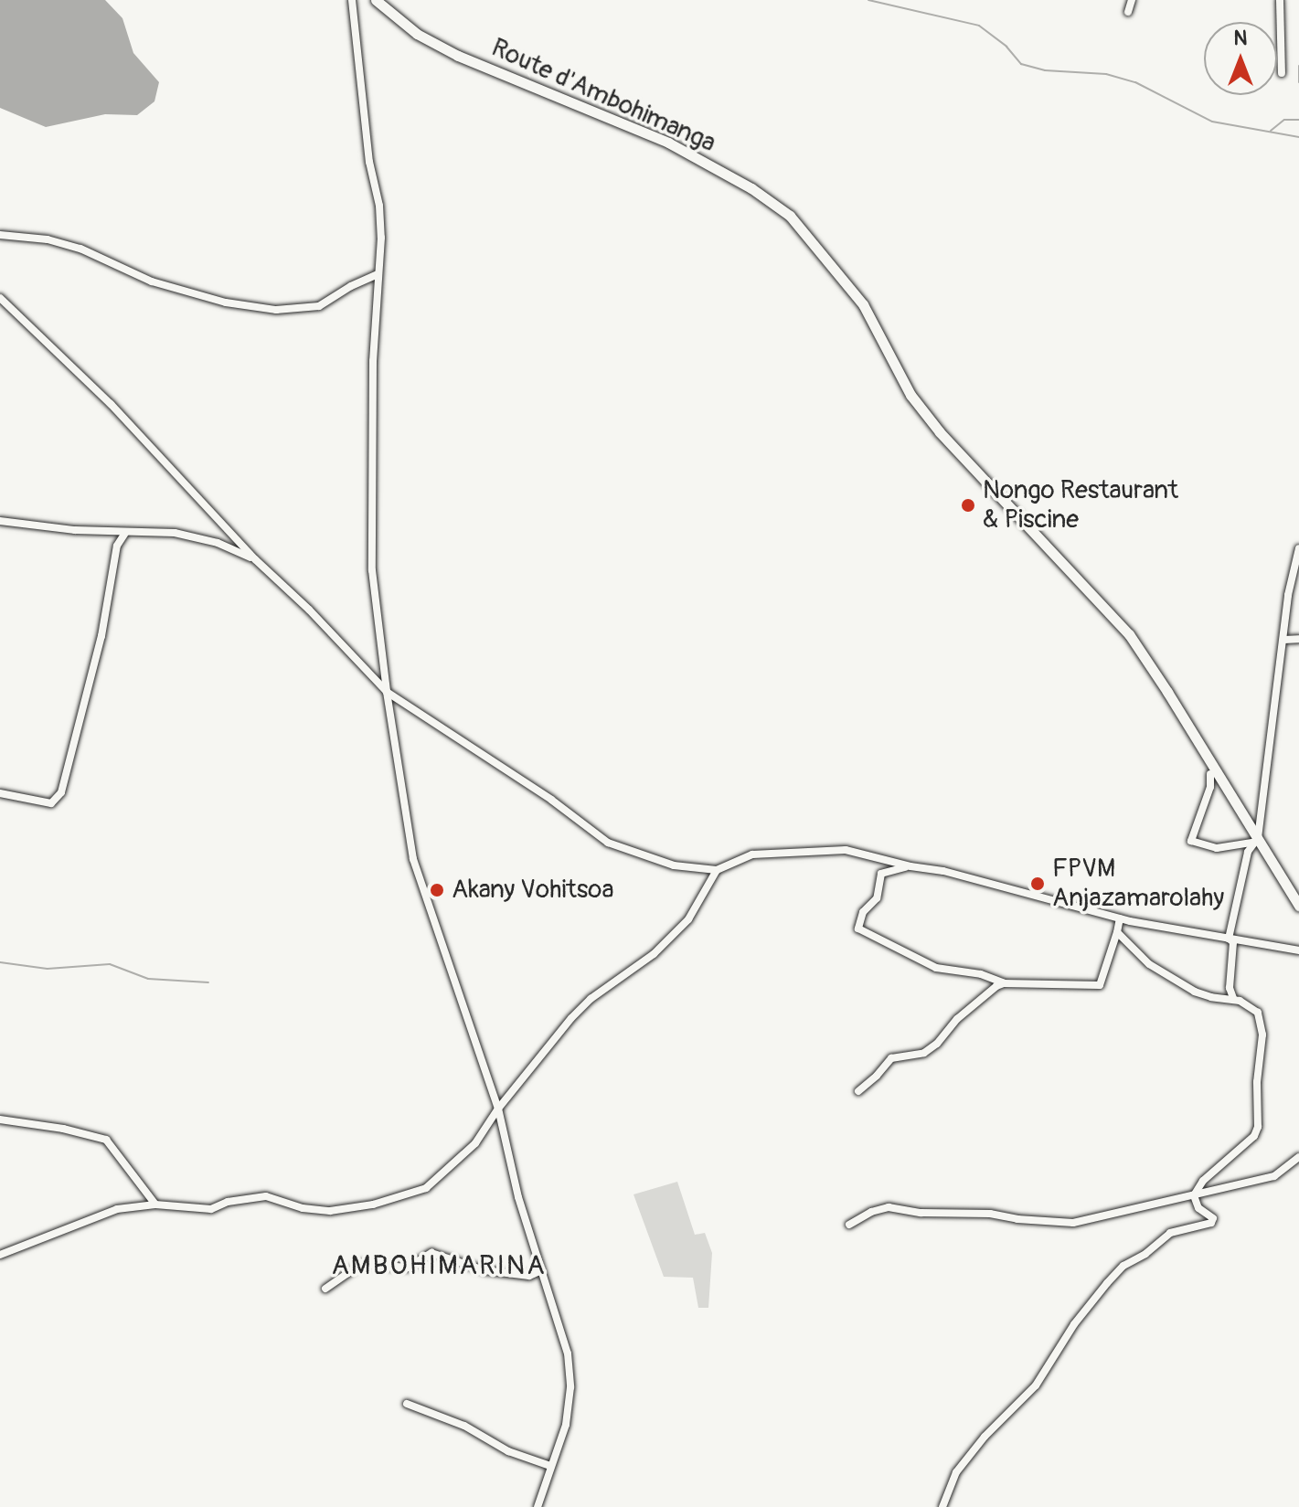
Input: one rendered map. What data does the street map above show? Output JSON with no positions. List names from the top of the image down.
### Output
{
  "streets": {
    "street": ["Route d'Ambohimanga"]
  },
  "districts": ["AMBOHIMARINA"],
  "places": ["Nongo Restaurant & Piscine", "FPVM Anjazamarolahy", "Akany Vohitsoa"],
  "north": "top"
}
